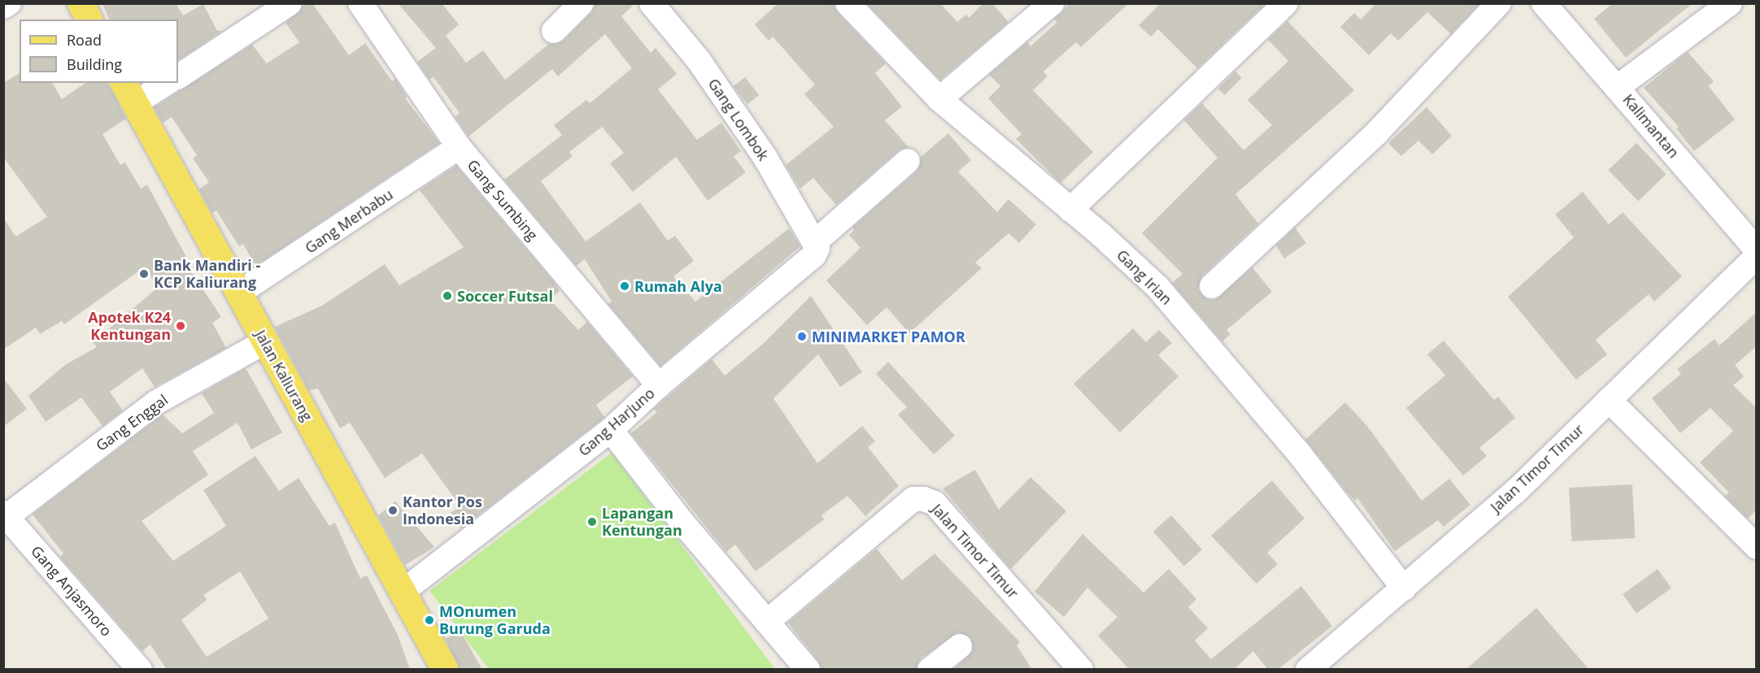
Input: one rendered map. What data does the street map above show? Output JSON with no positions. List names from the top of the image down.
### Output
{
  "streets": {
    "main road": ["Jalan Kaliurang"],
    "street": [
      "Gang Lombok",
      "Kalimantan",
      "Gang Sumbing",
      "Gang Merbabu",
      "Gang Irian",
      "Gang Harjuno",
      "Gang Enggal",
      "Jalan Timor Timur",
      "Gang Anjasmoro"
    ]
  },
  "crossings": [
    ["Gang Lombok", "Gang Harjuno"],
    ["Gang Sumbing", "Gang Merbabu"],
    ["Gang Sumbing", "Gang Harjuno"],
    ["Gang Merbabu", "Jalan Kaliurang"],
    ["Gang Irian", "Jalan Timor Timur"],
    ["Jalan Kaliurang", "Gang Harjuno"],
    ["Jalan Kaliurang", "Gang Enggal"],
    ["Gang Enggal", "Gang Anjasmoro"]
  ],
  "places": [
    "Bank Mandiri - KCP Kaliurang",
    "Rumah Alya",
    "Soccer Futsal",
    "Apotek K24 Kentungan",
    "MINIMARKET PAMOR",
    "Kantor Pos Indonesia",
    "Lapangan Kentungan",
    "MOnumen Burung Garuda"
  ],
  "legend": ["Road", "Building"]
}
